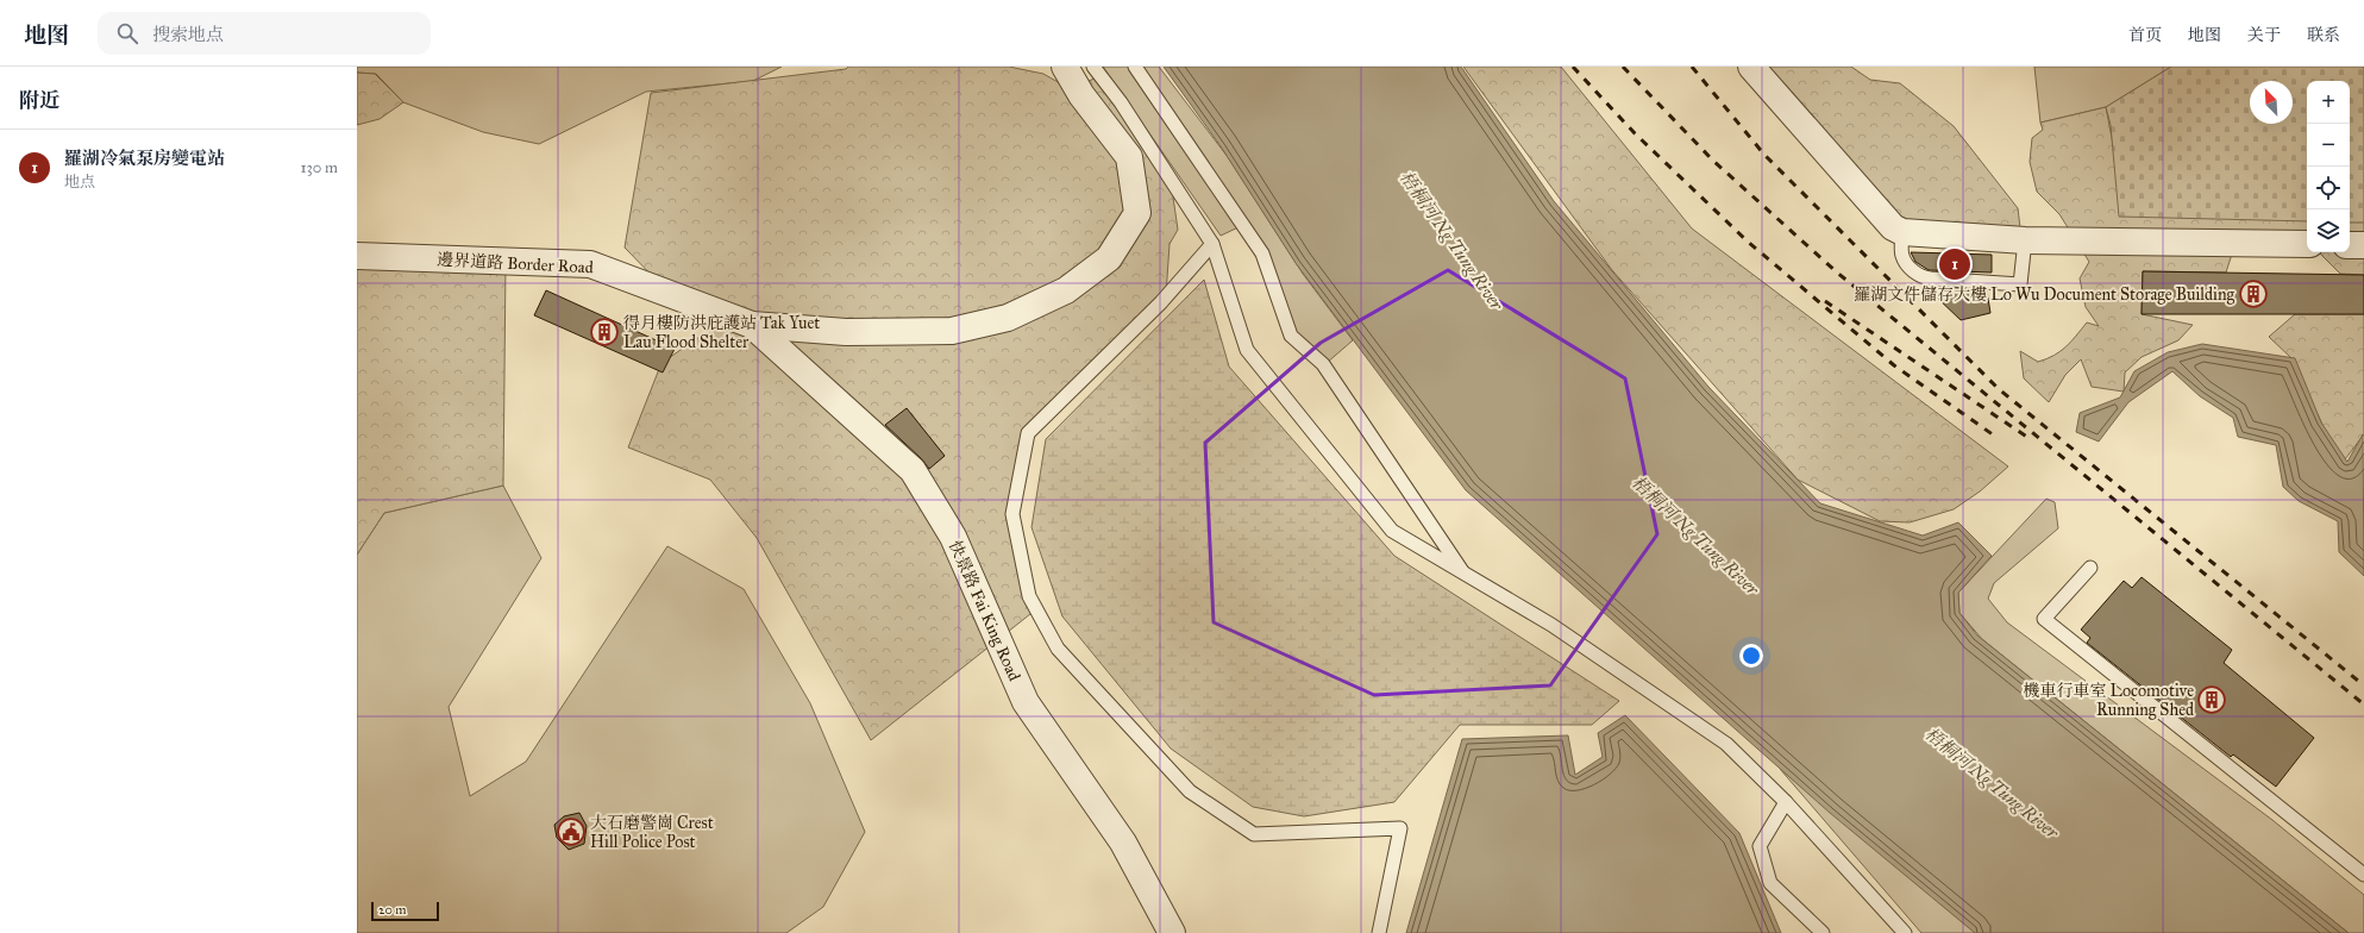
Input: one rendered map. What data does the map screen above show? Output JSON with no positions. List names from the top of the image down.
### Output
{
  "streets": {
    "street": ["邊界道路 Border Road", "快景路 Fai King Road"]
  },
  "crossings": [
    ["邊界道路 Border Road", "快景路 Fai King Road"]
  ],
  "water": ["梧桐河 Ng Tung River"],
  "places": {
    "building": ["羅湖文件儲存大樓 Lo Wu Document Storage Building", "得月樓防洪庇護站 Tak Yuet Lau Flood Shelter", "機車行車室 Locomotive Running Shed"],
    "public building": ["大石磨警崗 Crest Hill Police Post"]
  },
  "scale_bar": "20 m",
  "north": "top left",
  "page": {
    "header": "地图",
    "search": "搜索地点",
    "nav": [
      "首页",
      "地图",
      "关于",
      "联系"
    ],
    "heading": "附近",
    "map_buttons": ["+", "−"],
    "list": [
      {
        "mark": "1",
        "name": "羅湖冷氣泵房變電站",
        "note": "地点",
        "value": "130 m"
      }
    ],
    "pins": "1",
    "scale": "20 m"
  }
}
